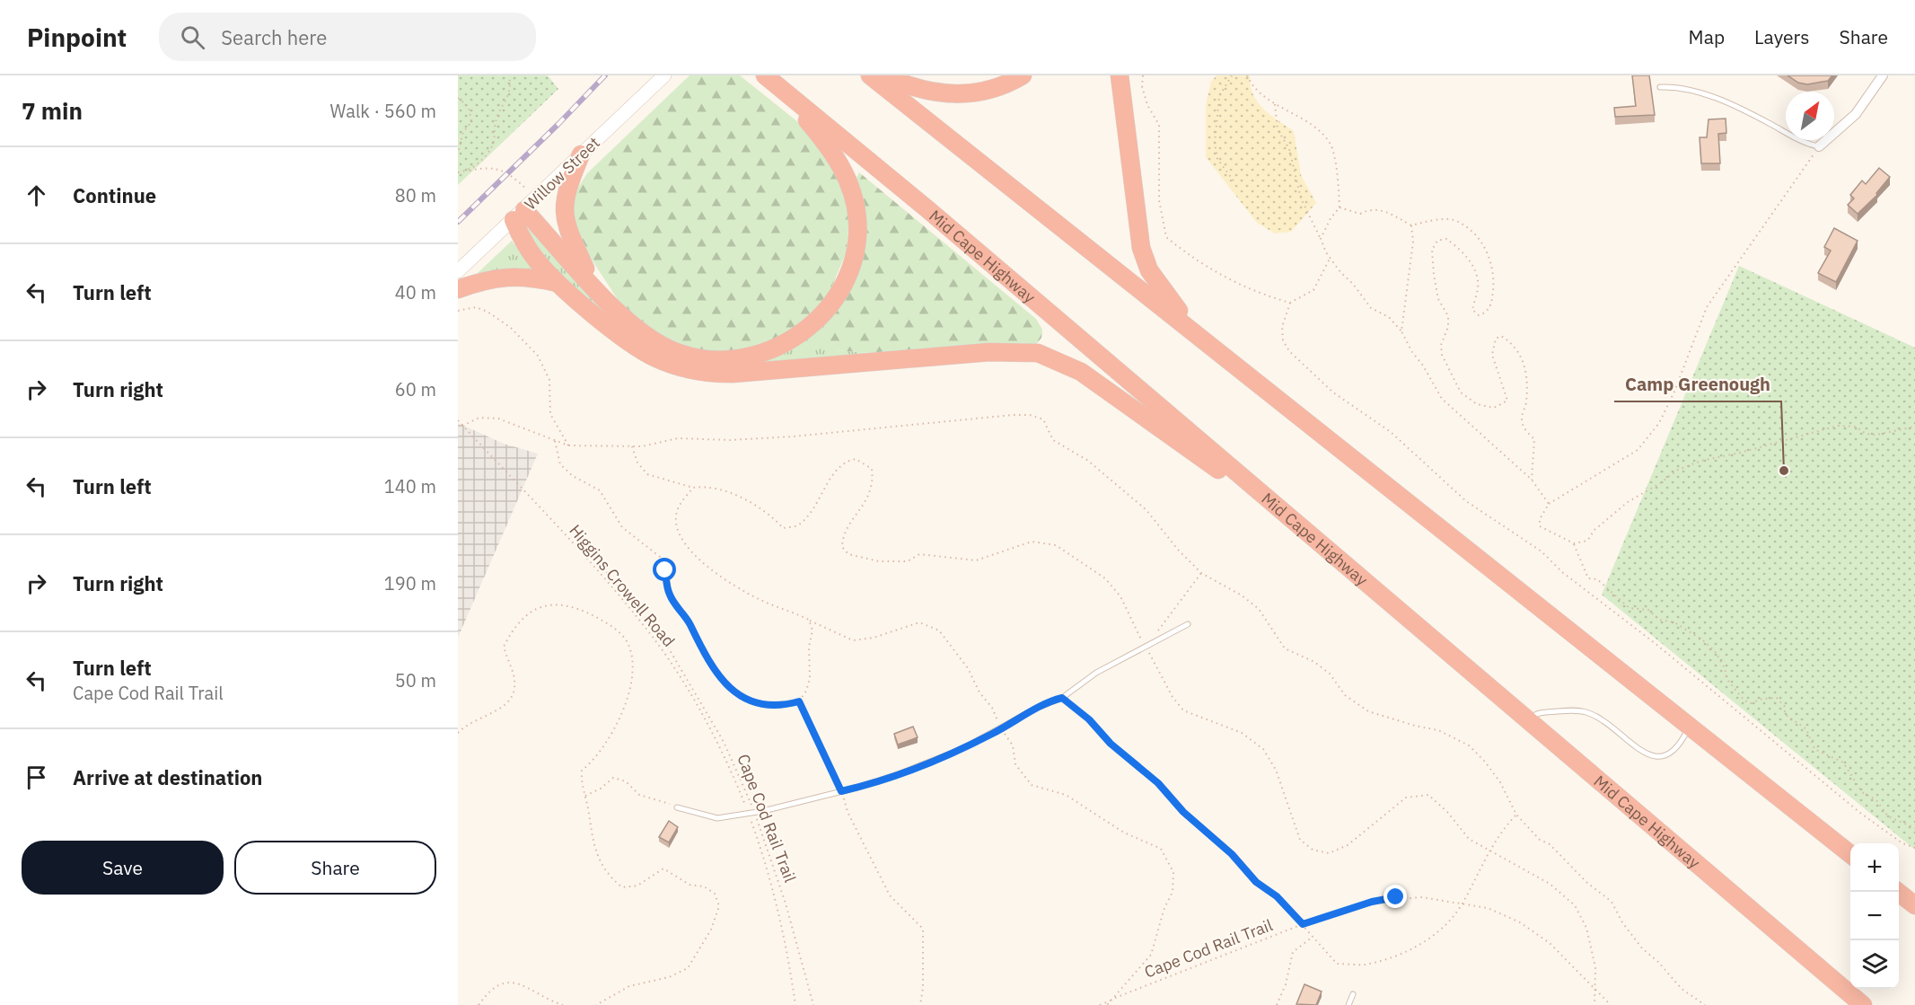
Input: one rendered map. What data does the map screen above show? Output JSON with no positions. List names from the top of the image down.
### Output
{
  "streets": {
    "highway": ["Mid Cape Highway"],
    "main road": ["Willow Street"],
    "path": ["Higgins Crowell Road", "Cape Cod Rail Trail"]
  },
  "places": ["Camp Greenough"],
  "north": "top right",
  "page": {
    "header": "Pinpoint",
    "search": "Search here",
    "nav": ["Map", "Layers", "Share"],
    "heading": ["7 min", "Walk · 560 m"],
    "list": [
      ["Continue", "80 m"],
      ["Turn left", "40 m"],
      ["Turn right", "60 m"],
      ["Turn left", "140 m"],
      ["Turn right", "190 m"],
      ["Turn left", "Cape Cod Rail Trail", "50 m"],
      "Arrive at destination"
    ],
    "buttons": ["Save", "Share"],
    "map_buttons": ["+", "−"]
  }
}
